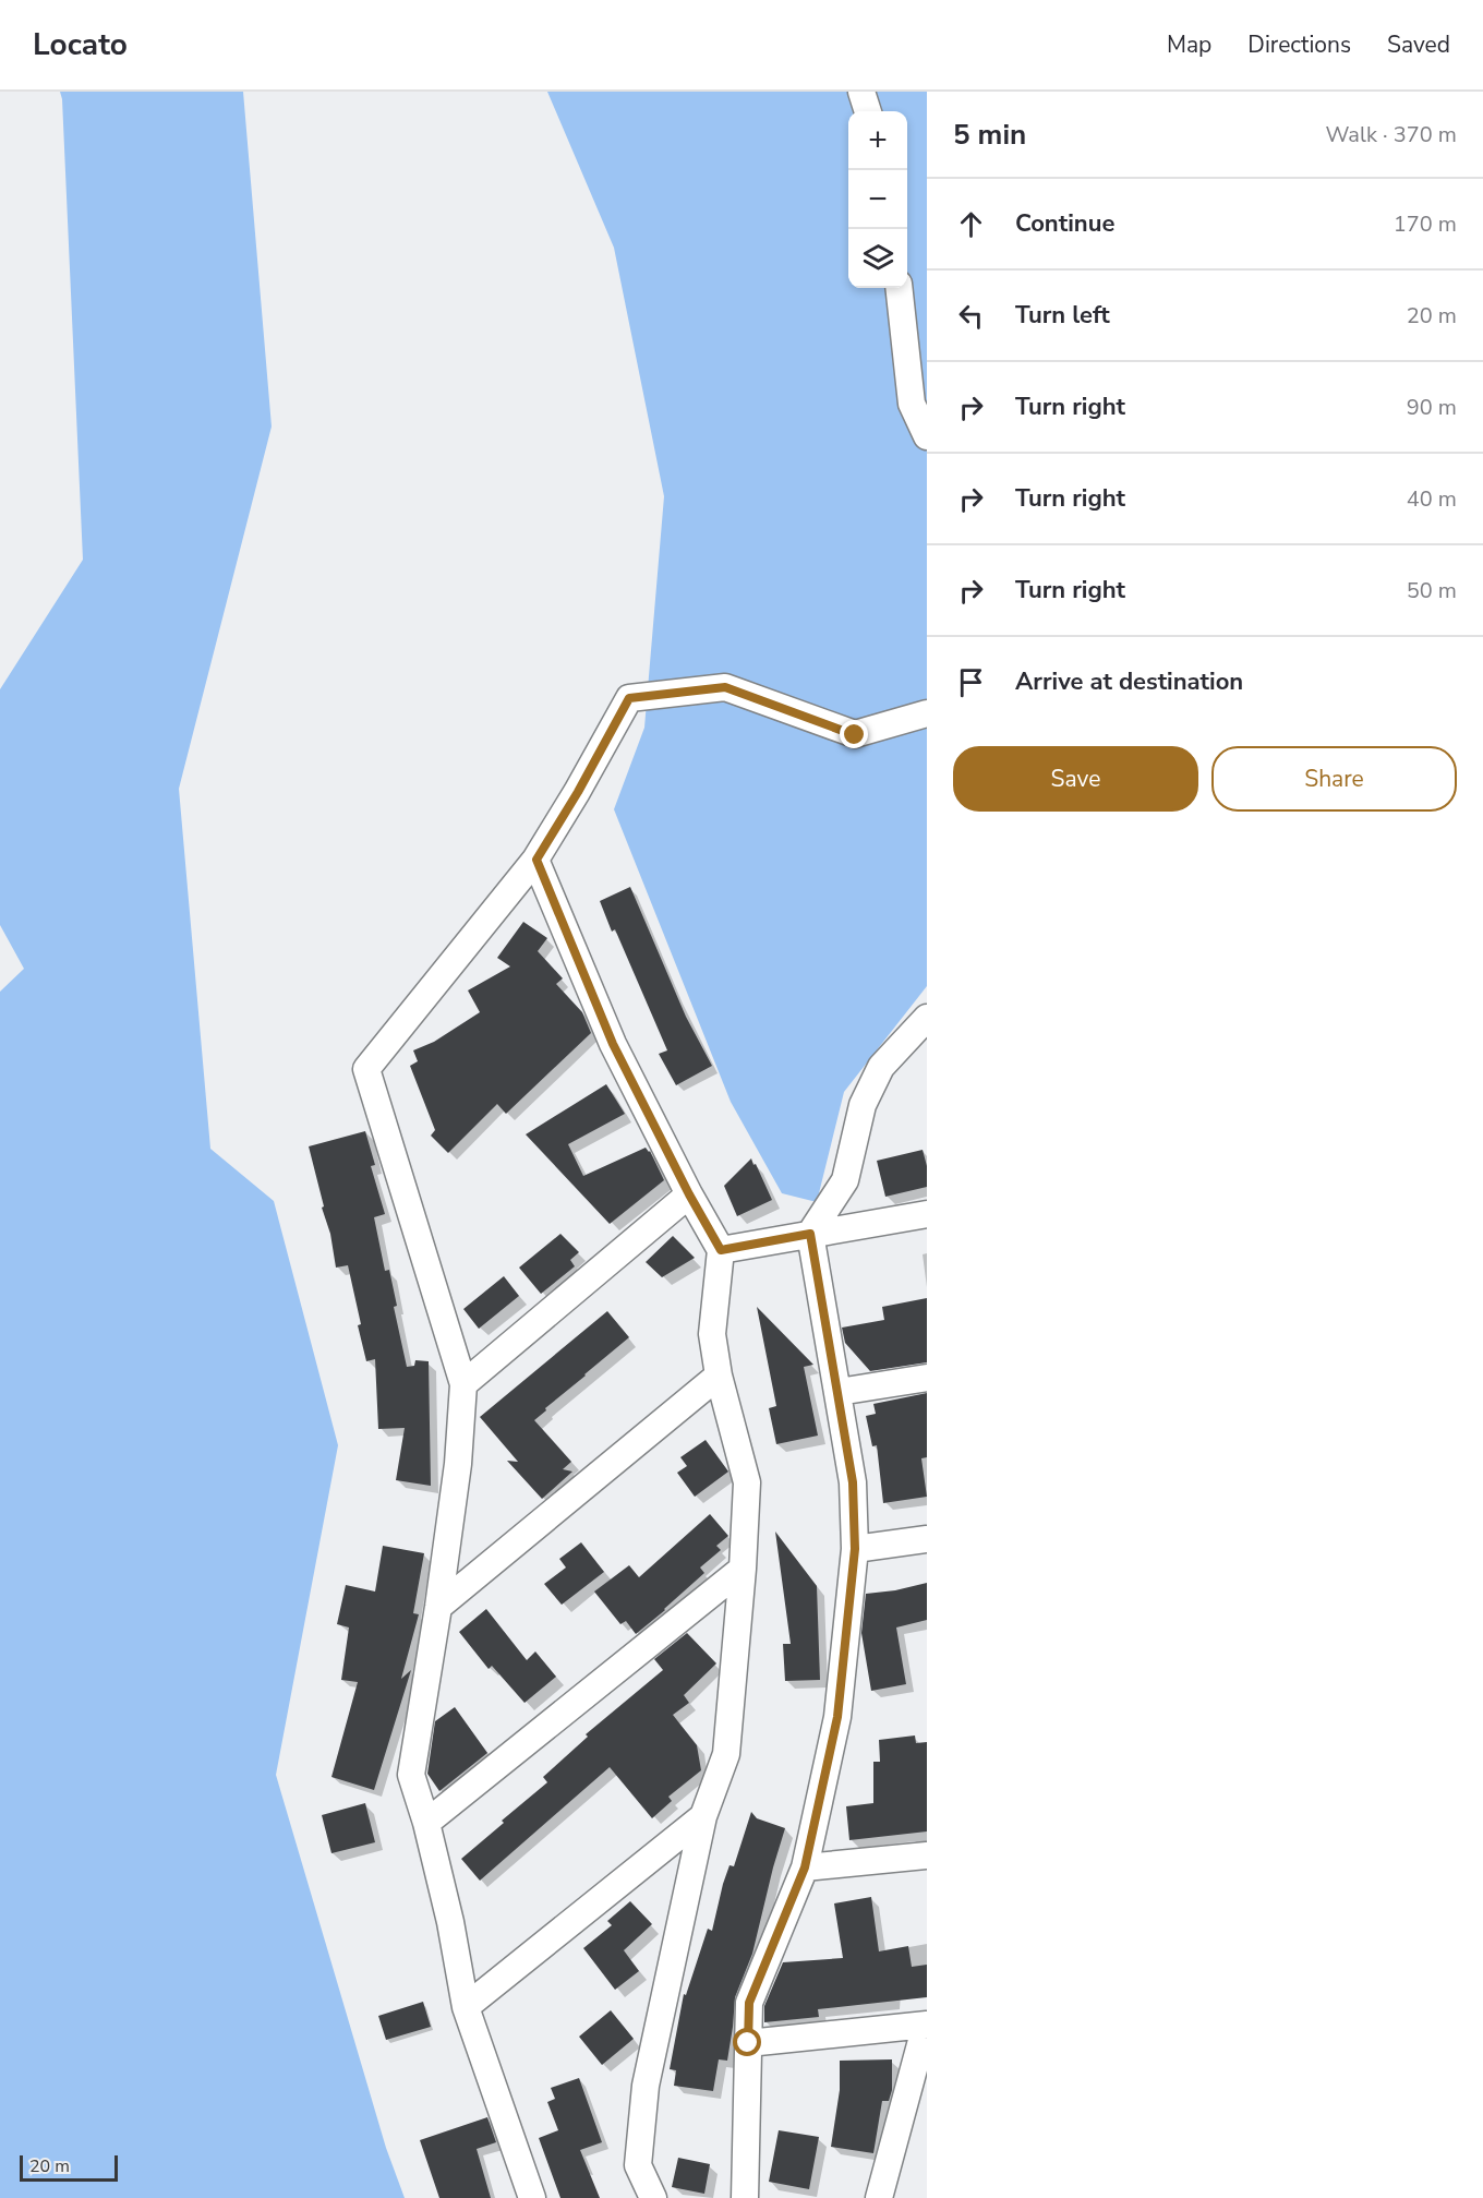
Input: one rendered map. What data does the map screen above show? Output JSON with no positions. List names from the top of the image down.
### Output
{
  "scale_bar": "20 m",
  "page": {
    "header": "Locato",
    "nav": ["Map", "Directions", "Saved"],
    "heading": ["5 min", "Walk · 370 m"],
    "map_buttons": ["+", "−"],
    "list": [
      ["Continue", "170 m"],
      ["Turn left", "20 m"],
      ["Turn right", "90 m"],
      ["Turn right", "40 m"],
      ["Turn right", "50 m"],
      "Arrive at destination"
    ],
    "buttons": ["Save", "Share"],
    "scale": "20 m"
  }
}
